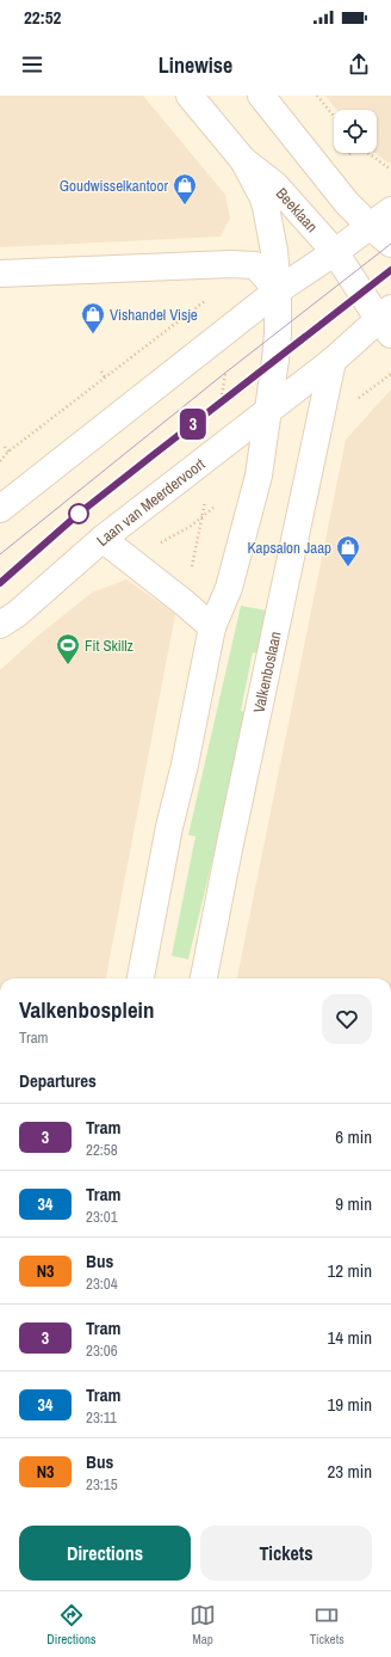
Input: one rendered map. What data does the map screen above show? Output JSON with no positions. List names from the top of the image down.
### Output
{
  "streets": {
    "street": ["Beeklaan", "Laan van Meerdervoort", "Valkenboslaan"]
  },
  "crossings": [
    ["Beeklaan", "Laan van Meerdervoort"],
    ["Laan van Meerdervoort", "Valkenboslaan"]
  ],
  "places": {
    "shop": ["Goudwisselkantoor", "Vishandel Visje", "Kapsalon Jaap"],
    "sports": ["Fit Skillz"]
  },
  "lines": ["tram line 3"],
  "page": {
    "status": "22:52",
    "header": "Linewise",
    "on_map": "3",
    "heading": [
      ["Valkenbosplein", "Tram"],
      "Departures"
    ],
    "list": [
      {
        "mark": "3",
        "name": "Tram",
        "note": "22:58",
        "value": "6 min"
      },
      {
        "mark": "34",
        "name": "Tram",
        "note": "23:01",
        "value": "9 min"
      },
      {
        "mark": "N3",
        "name": "Bus",
        "note": "23:04",
        "value": "12 min"
      },
      {
        "mark": "3",
        "name": "Tram",
        "note": "23:06",
        "value": "14 min"
      },
      {
        "mark": "34",
        "name": "Tram",
        "note": "23:11",
        "value": "19 min"
      },
      {
        "mark": "N3",
        "name": "Bus",
        "note": "23:15",
        "value": "23 min"
      }
    ],
    "buttons": ["Directions", "Tickets"],
    "tabs": ["Directions", "Map", "Tickets"]
  }
}
